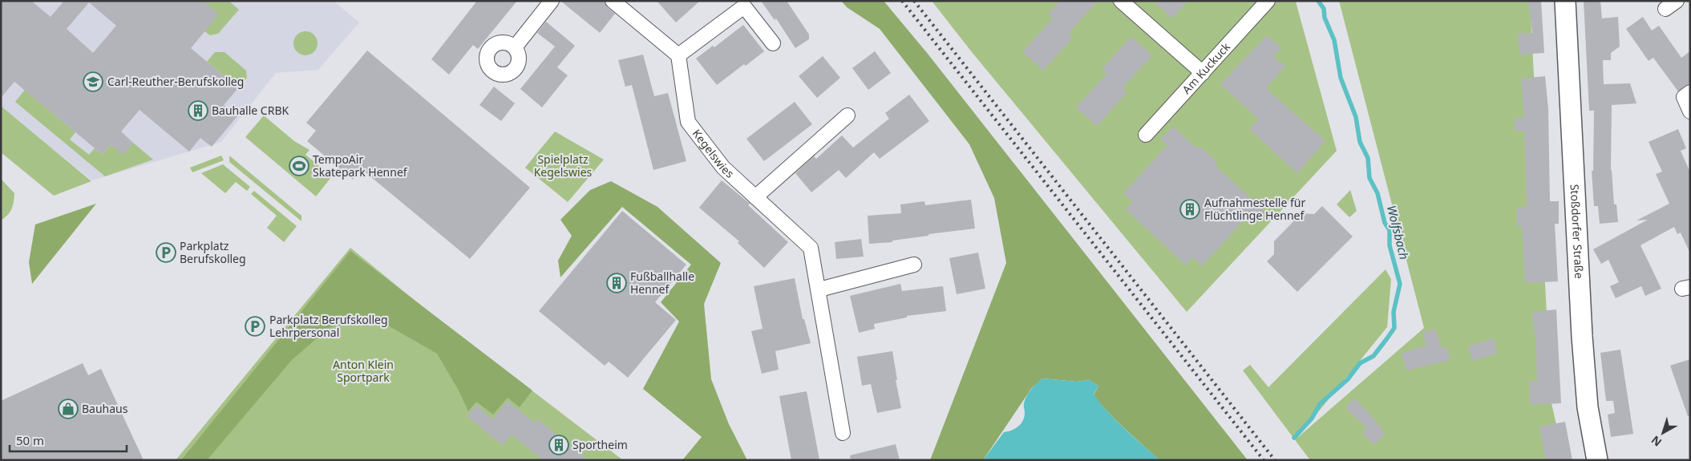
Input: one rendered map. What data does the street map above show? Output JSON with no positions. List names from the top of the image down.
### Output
{
  "streets": {
    "main road": ["Stoßdorfer Straße"],
    "street": ["Am Kuckuck", "Kegelswies"]
  },
  "water": ["Wolfsbach"],
  "parks": ["Spielplatz Kegelswies", "Anton Klein Sportpark"],
  "places": {
    "school or university": ["Carl-Reuther-Berufskolleg"],
    "building": [
      "Bauhalle CRBK",
      "Aufnahmestelle für Flüchtlinge Hennef",
      "Fußballhalle Hennef",
      "Sportheim"
    ],
    "sports": ["TempoAir Skatepark Hennef"],
    "parking": ["Parkplatz Berufskolleg", "Parkplatz Berufskolleg Lehrpersonal"],
    "shop": ["Bauhaus"]
  },
  "scale_bar": "50 m",
  "north": "bottom left"
}
